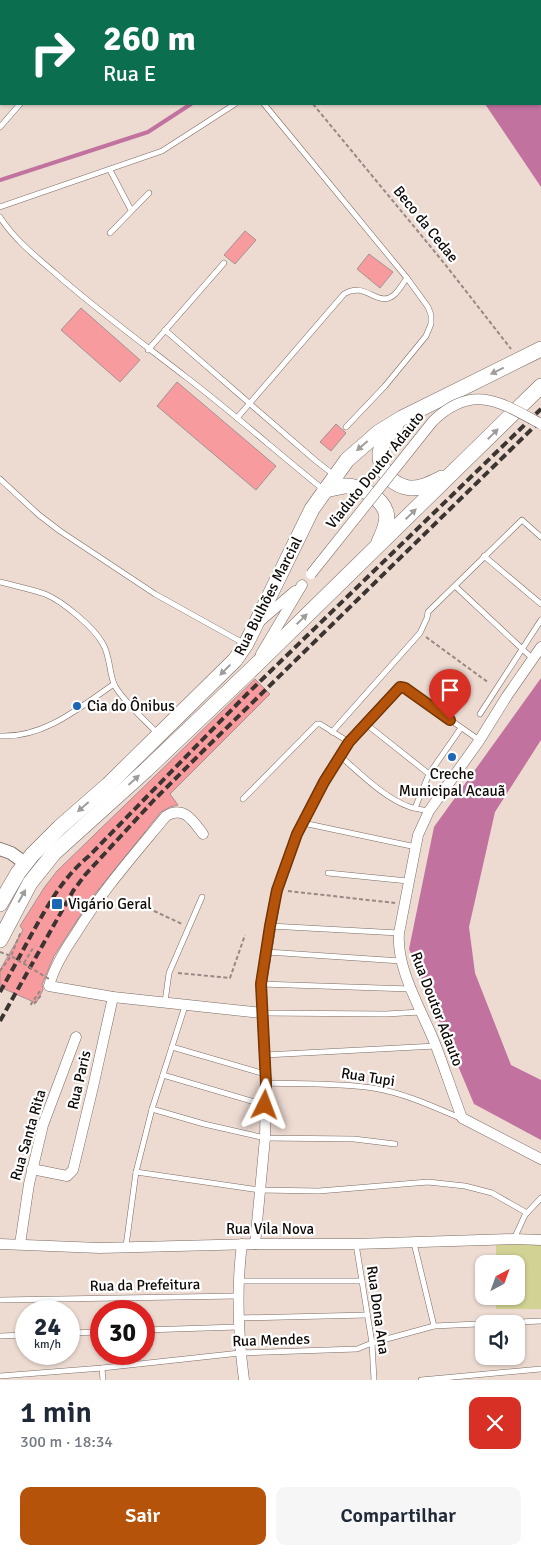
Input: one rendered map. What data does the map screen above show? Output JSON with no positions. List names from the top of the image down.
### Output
{
  "streets": {
    "main road": ["Rua Bulhões Marcial"],
    "street": [
      "Viaduto Doutor Adauto",
      "Rua Doutor Adauto",
      "Rua Paris",
      "Rua Santa Rita",
      "Rua Vila Nova"
    ],
    "lane": [
      "Rua Tupi",
      "Rua da Prefeitura",
      "Rua Dona Ana",
      "Rua Mendes"
    ],
    "path": ["Beco da Cedae"]
  },
  "crossings": [
    ["Beco da Cedae", "Rua Bulhões Marcial"],
    ["Viaduto Doutor Adauto", "Rua Bulhões Marcial"],
    ["Rua Doutor Adauto", "Rua Tupi"],
    ["Rua Paris", "Rua Santa Rita"],
    ["Rua Santa Rita", "Rua Vila Nova"],
    ["Rua Vila Nova", "Rua Dona Ana"],
    ["Rua Dona Ana", "Rua Mendes"]
  ],
  "places": {
    "other": ["Cia do Ônibus", "Creche Municipal Acauã"],
    "transit": ["Vigário Geral"]
  },
  "north": "top right",
  "page": {
    "turn": ["260 m", "Rua E"],
    "speed": "24 km/h",
    "limit": "30",
    "heading": ["1 min", "300 m · 18:34"],
    "buttons": ["Sair", "Compartilhar"]
  }
}
